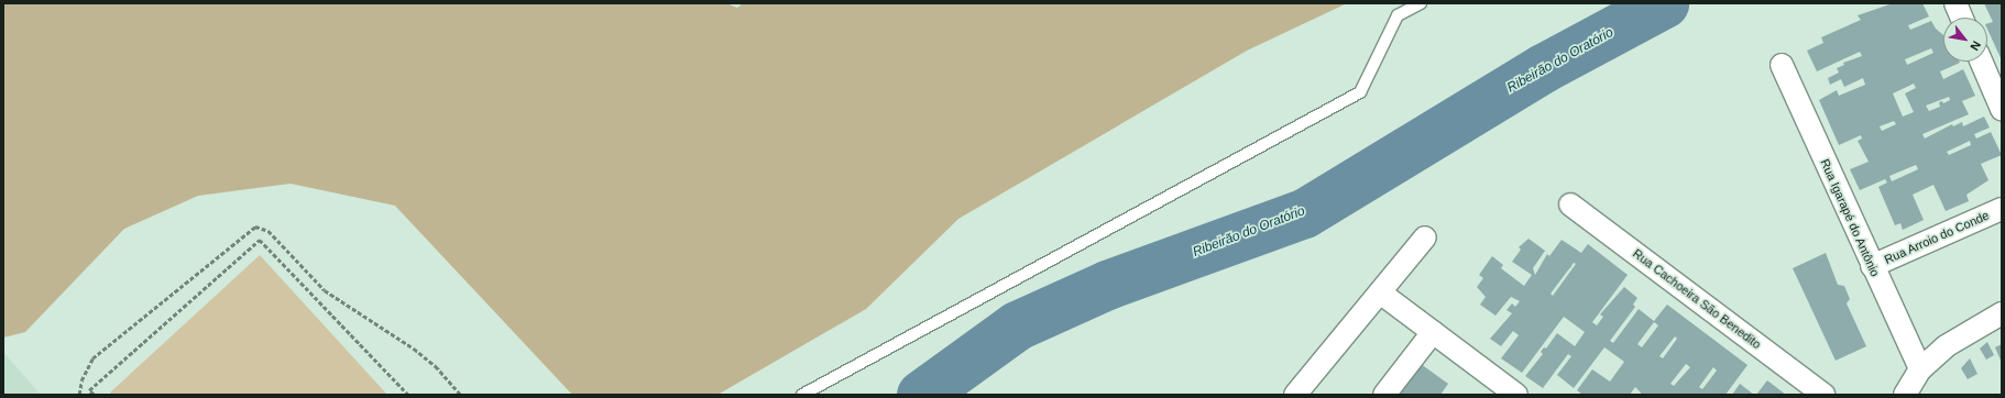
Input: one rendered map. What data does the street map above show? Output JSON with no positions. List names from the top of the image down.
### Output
{
  "streets": {
    "street": ["Rua Igarapé do Antônio", "Rua Arroio do Conde", "Rua Cachoeira São Benedito"]
  },
  "crossings": [
    ["Rua Igarapé do Antônio", "Rua Arroio do Conde"]
  ],
  "water": ["Ribeirão do Oratório"],
  "north": "bottom right"
}
